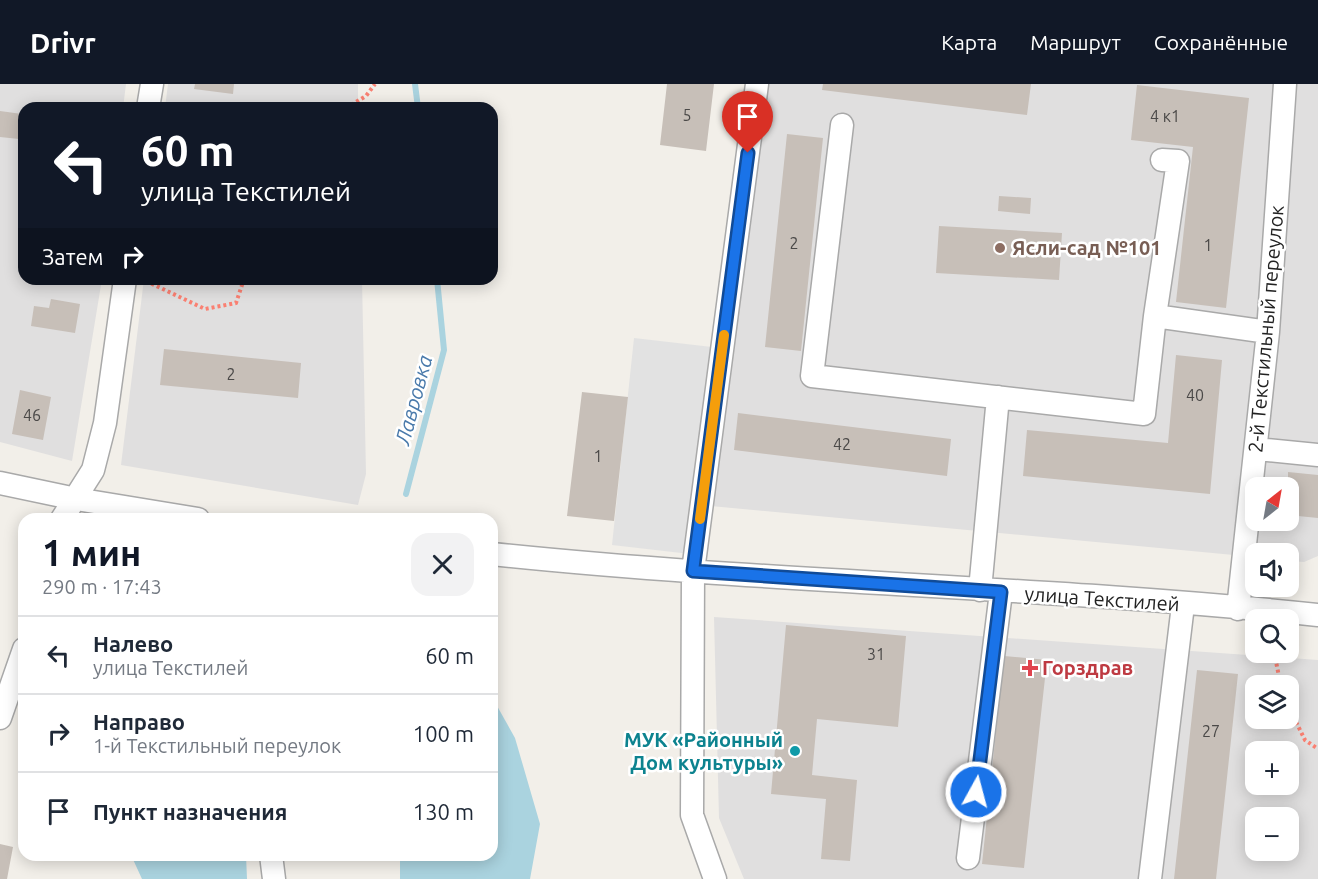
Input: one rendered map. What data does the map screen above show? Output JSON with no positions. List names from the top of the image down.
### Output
{
  "streets": {
    "street": ["2-й Текстильный переулок", "улица Текстилей"]
  },
  "crossings": [
    ["2-й Текстильный переулок", "улица Текстилей"]
  ],
  "water": ["Лавровка"],
  "places": {
    "other": ["Ясли-сад №101", "МУК «Районный Дом культуры»"],
    "health": ["Горздрав"]
  },
  "house_numbers": [
    "5",
    "4 к1",
    "2",
    "1",
    "2",
    "40",
    "46",
    "42",
    "1",
    "31",
    "27"
  ],
  "north": "top right",
  "page": {
    "header": "Drivr",
    "nav": ["Карта", "Маршрут", "Сохранённые"],
    "turn": ["60 m", "улица Текстилей"],
    "then": "Затем",
    "map_buttons": ["+", "−"],
    "heading": ["1 мин", "290 m · 17:43"],
    "list": [
      {
        "name": "Налево",
        "note": "улица Текстилей",
        "value": "60 m"
      },
      {
        "name": "Направо",
        "note": "1-й Текстильный переулок",
        "value": "100 m"
      },
      {
        "name": "Пункт назначения",
        "value": "130 m"
      }
    ]
  }
}
